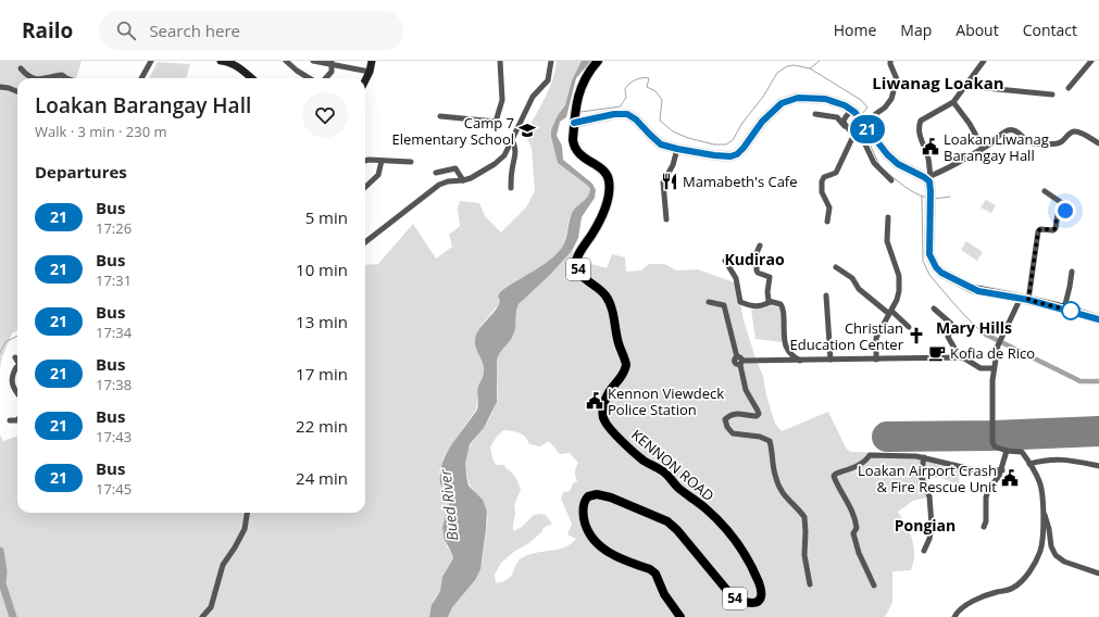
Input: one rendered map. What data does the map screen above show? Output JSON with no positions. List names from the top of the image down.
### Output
{
  "streets": {
    "main road": ["54", "KENNON ROAD"]
  },
  "districts": [
    "Liwanag Loakan",
    "Kudirao",
    "Mary Hills",
    "Pongian"
  ],
  "water": ["Bued River"],
  "places": {
    "school or university": ["Camp 7 Elementary School"],
    "public building": ["Loakan Liwanag Barangay Hall", "Kennon Viewdeck Police Station", "Loakan Airport Crash & Fire Rescue Unit"],
    "restaurant": ["Mamabeth's Cafe"],
    "church": ["Christian Education Center"],
    "cafe": ["Kofia de Rico"]
  },
  "lines": ["bus line 21"],
  "page": {
    "header": "Railo",
    "search": "Search here",
    "nav": [
      "Home",
      "Map",
      "About",
      "Contact"
    ],
    "on_map": "21",
    "heading": [
      ["Loakan Barangay Hall", "Walk · 3 min · 230 m"],
      "Departures"
    ],
    "list": [
      {
        "mark": "21",
        "name": "Bus",
        "note": "17:26",
        "value": "5 min"
      },
      {
        "mark": "21",
        "name": "Bus",
        "note": "17:31",
        "value": "10 min"
      },
      {
        "mark": "21",
        "name": "Bus",
        "note": "17:34",
        "value": "13 min"
      },
      {
        "mark": "21",
        "name": "Bus",
        "note": "17:38",
        "value": "17 min"
      },
      {
        "mark": "21",
        "name": "Bus",
        "note": "17:43",
        "value": "22 min"
      },
      {
        "mark": "21",
        "name": "Bus",
        "note": "17:45",
        "value": "24 min"
      }
    ]
  }
}
